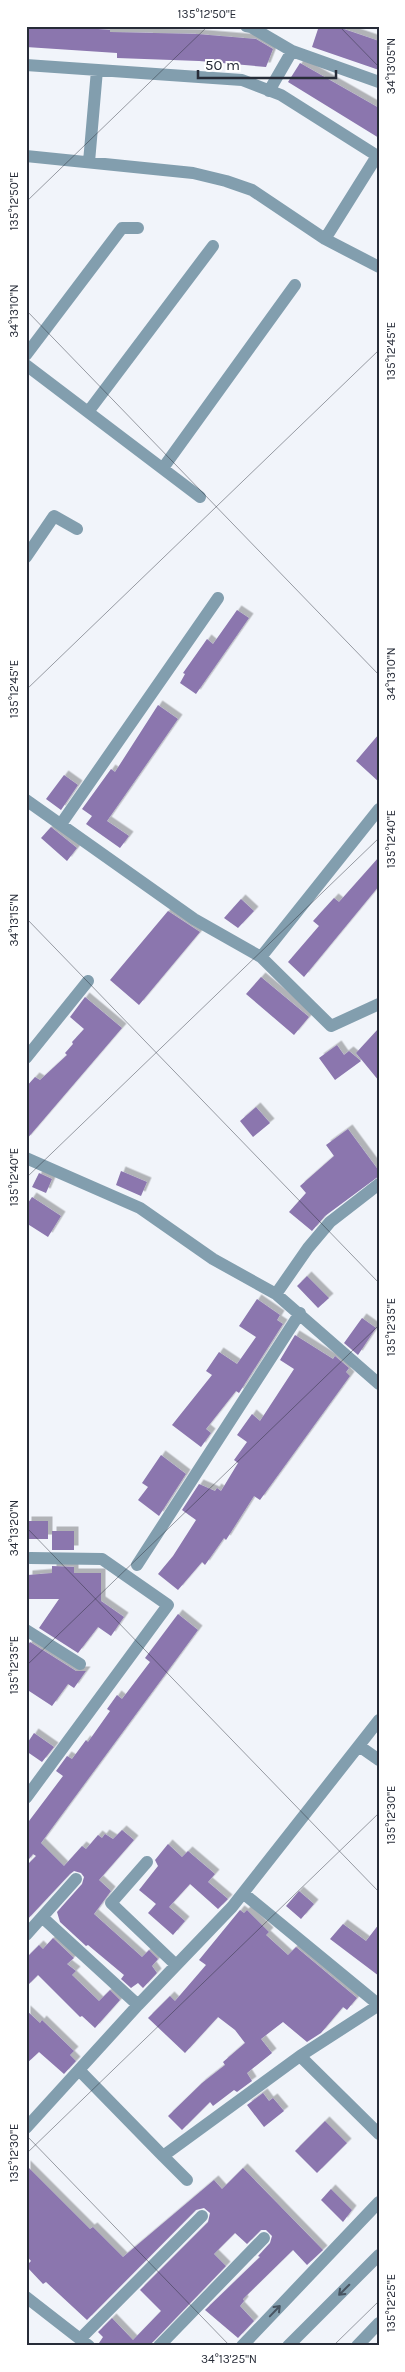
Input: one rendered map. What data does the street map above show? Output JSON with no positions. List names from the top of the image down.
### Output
{
  "scale_bar": "50 m",
  "coordinates": [
    "135°12'50\"E",
    "34°13'05\"N",
    "34°13'10\"N",
    "135°12'45\"E",
    "135°12'40\"E",
    "34°13'15\"N",
    "135°12'35\"E",
    "34°13'20\"N",
    "135°12'30\"E",
    "135°12'25\"E",
    "34°13'25\"N"
  ]
}
